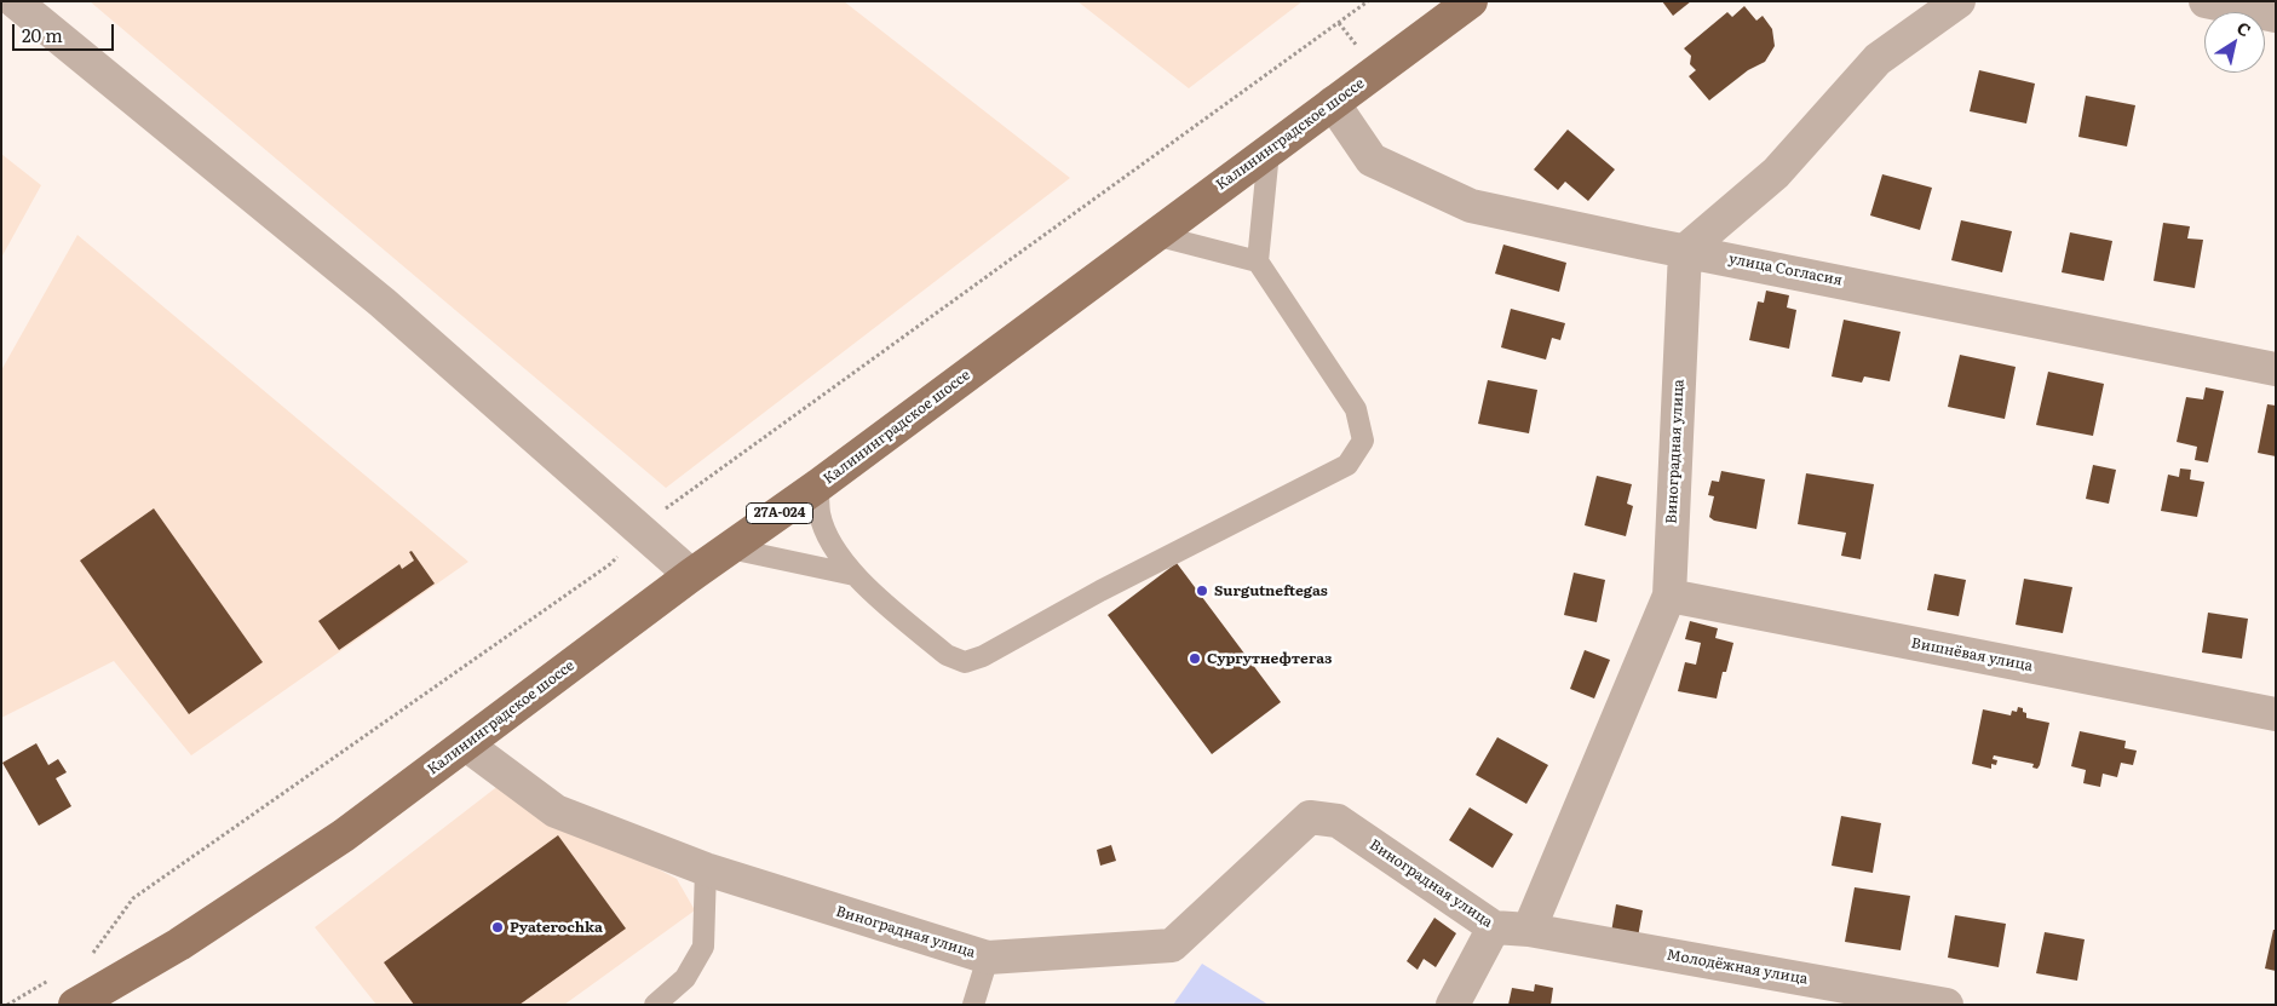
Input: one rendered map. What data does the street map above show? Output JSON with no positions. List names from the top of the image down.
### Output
{
  "streets": {
    "main road": ["Калининградское шоссе", "27А-024"],
    "street": [
      "улица Согласия",
      "Виноградная улица",
      "Вишнёвая улица",
      "Молодёжная улица"
    ]
  },
  "crossings": [
    ["Калининградское шоссе", "улица Согласия"],
    ["Калининградское шоссе", "Виноградная улица"],
    ["улица Согласия", "Виноградная улица"],
    ["Виноградная улица", "Вишнёвая улица"],
    ["Виноградная улица", "Молодёжная улица"]
  ],
  "places": ["Surgutneftegas", "Сургутнефтегаз", "Pyaterochka"],
  "scale_bar": "20 m",
  "north": "top right"
}
